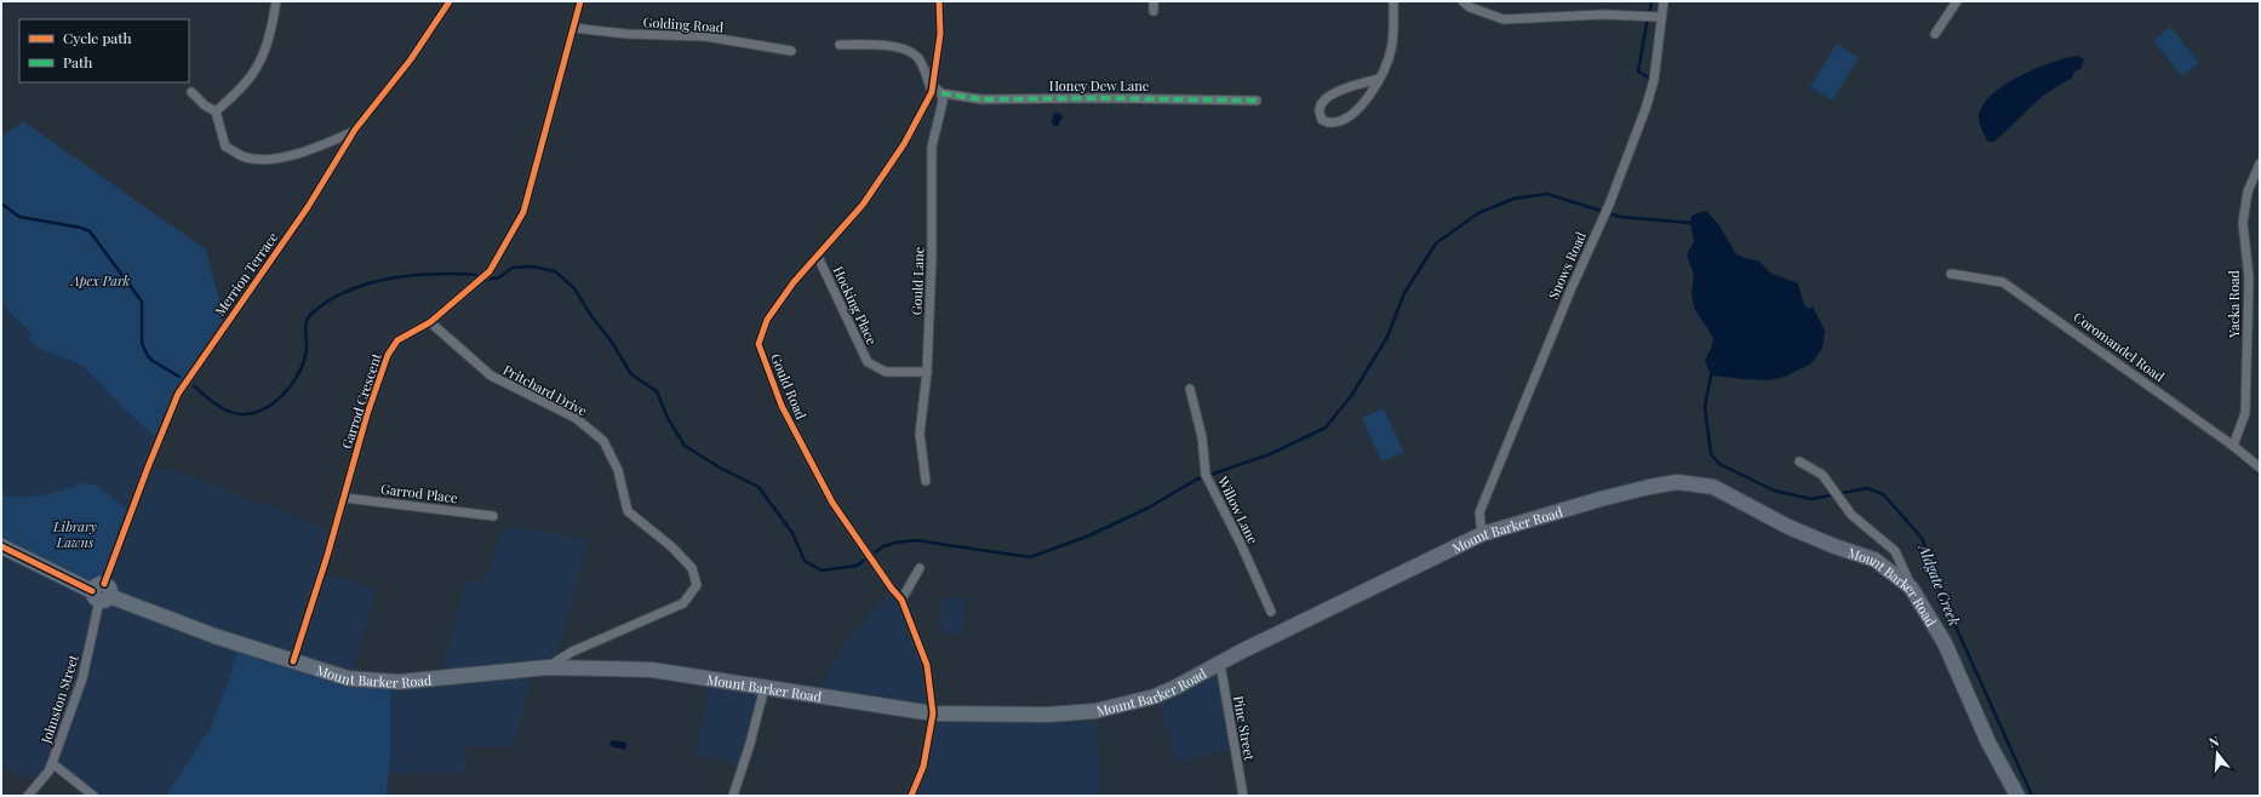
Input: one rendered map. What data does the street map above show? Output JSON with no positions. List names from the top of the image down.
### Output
{
  "streets": {
    "main road": ["Mount Barker Road"],
    "street": [
      "Golding Road",
      "Honey Dew Lane",
      "Snows Road",
      "Merrion Terrace",
      "Gould Lane",
      "Yacka Road",
      "Hocking Place",
      "Coromandel Road",
      "Gould Road",
      "Pritchard Drive",
      "Garrod Crescent",
      "Garrod Place",
      "Willow Lane",
      "Johnston Street",
      "Pine Street"
    ]
  },
  "crossings": [
    ["Golding Road", "Garrod Crescent"],
    ["Honey Dew Lane", "Gould Lane"],
    ["Snows Road", "Mount Barker Road"],
    ["Merrion Terrace", "Mount Barker Road"],
    ["Merrion Terrace", "Johnston Street"],
    ["Gould Lane", "Hocking Place"],
    ["Yacka Road", "Coromandel Road"],
    ["Hocking Place", "Gould Road"],
    ["Gould Road", "Mount Barker Road"],
    ["Pritchard Drive", "Garrod Crescent"],
    ["Pritchard Drive", "Mount Barker Road"],
    ["Garrod Crescent", "Garrod Place"],
    ["Garrod Crescent", "Mount Barker Road"],
    ["Mount Barker Road", "Johnston Street"],
    ["Mount Barker Road", "Pine Street"]
  ],
  "water": ["Aldgate Creek"],
  "parks": ["Apex Park", "Library Lawns"],
  "legend": ["Cycle path", "Path"],
  "north": "top"
}
